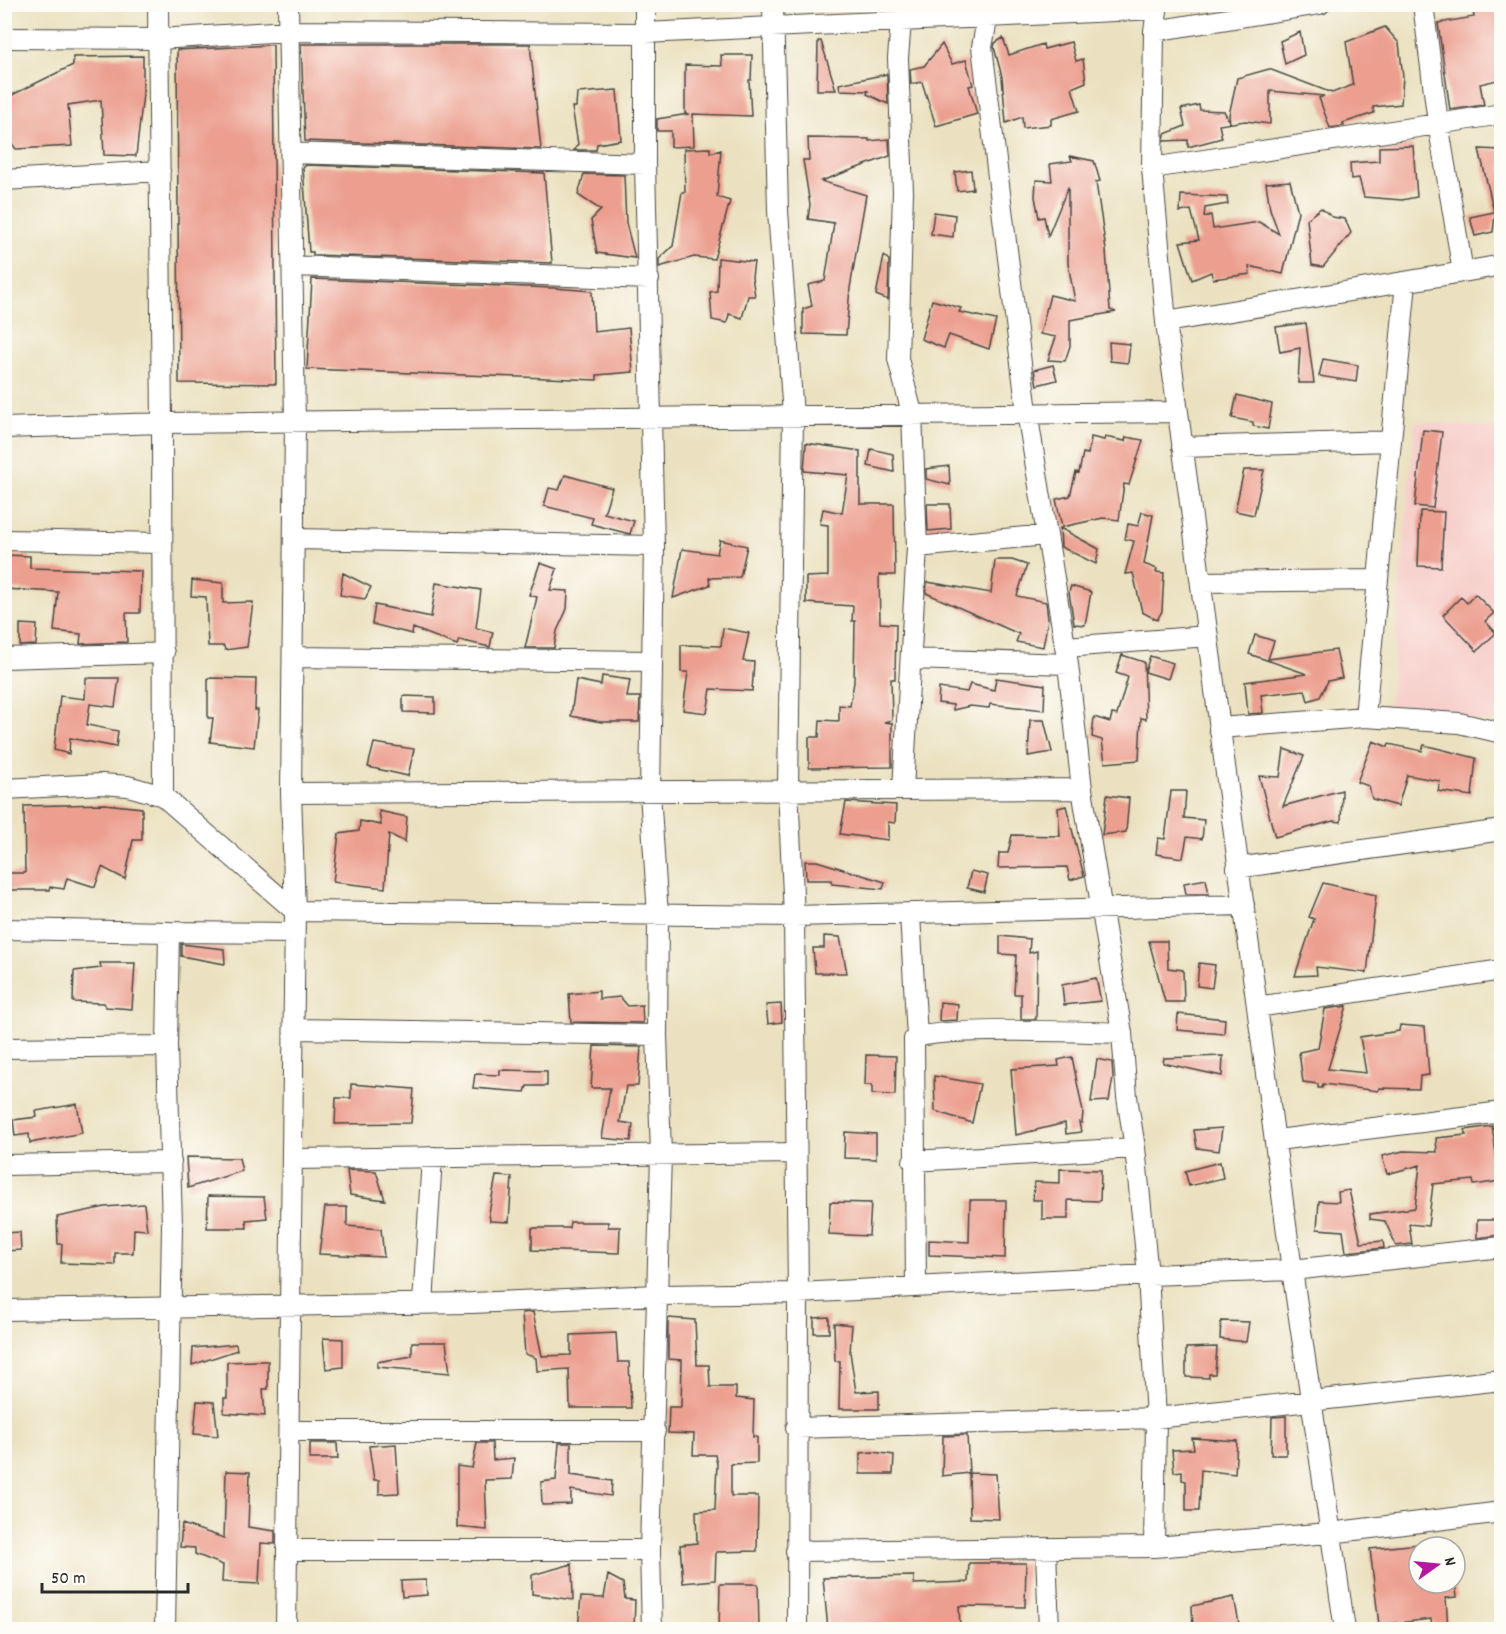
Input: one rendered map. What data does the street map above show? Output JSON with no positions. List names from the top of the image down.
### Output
{
  "scale_bar": "50 m",
  "north": "right"
}
